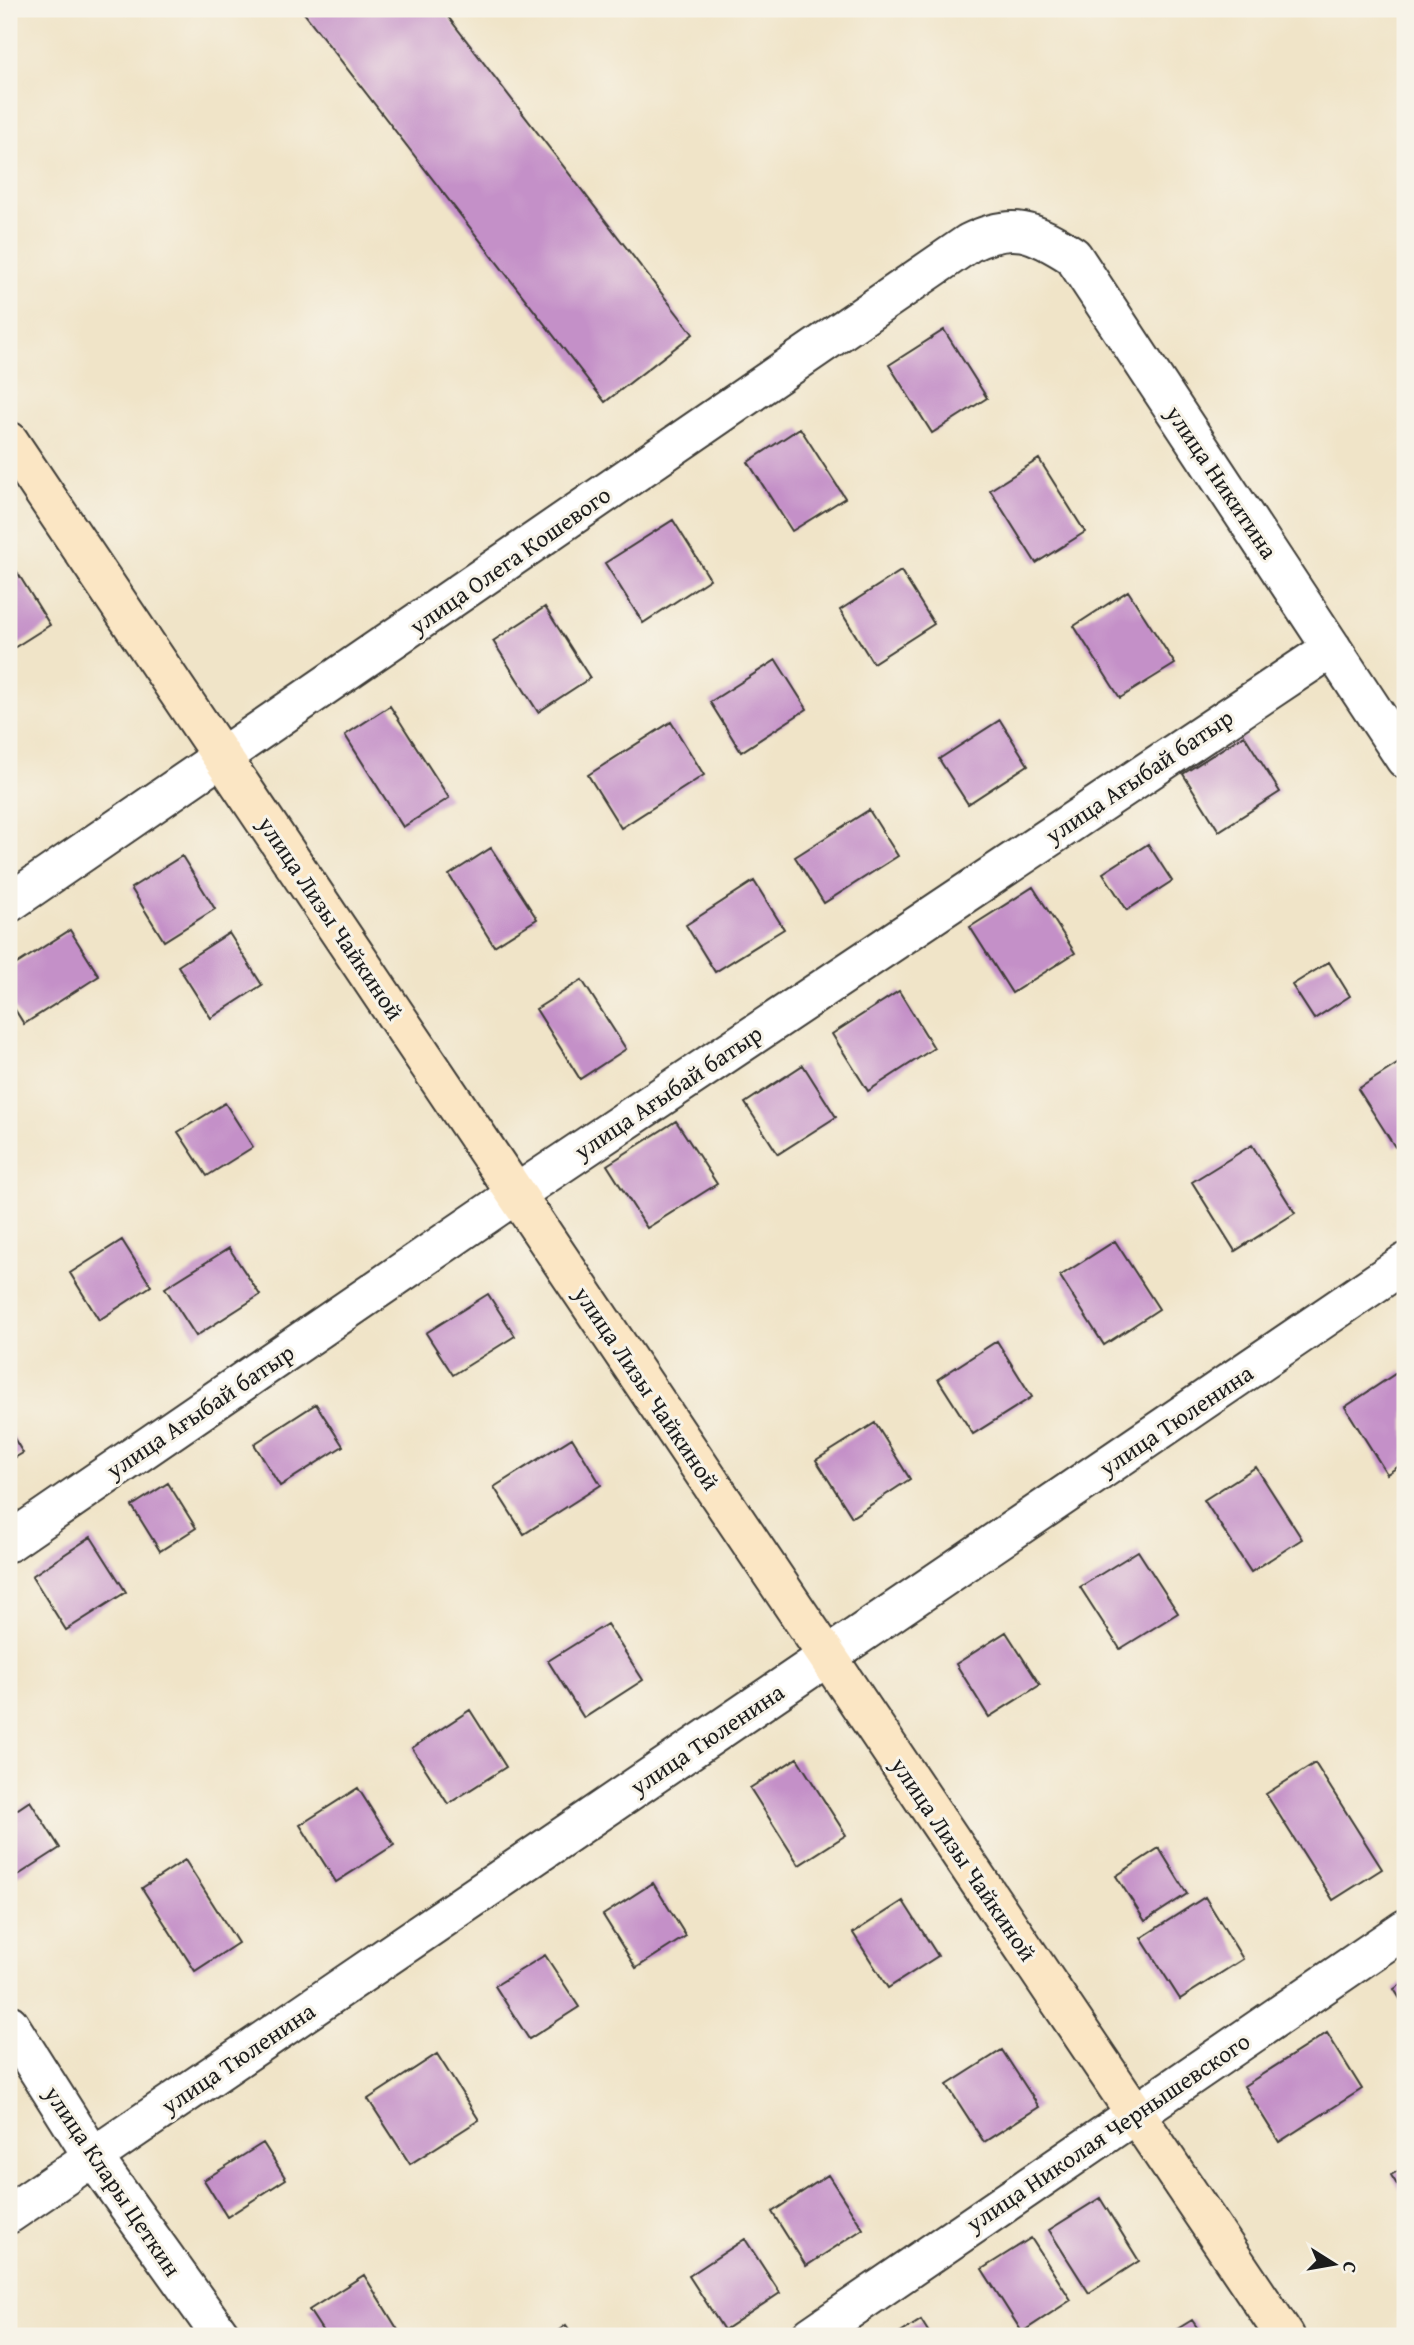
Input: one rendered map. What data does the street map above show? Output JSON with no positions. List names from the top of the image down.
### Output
{
  "streets": {
    "street": [
      "улица Никитина",
      "улица Олега Кошевого",
      "улица Ағыбай батыр",
      "улица Лизы Чайкиной",
      "улица Тюленина",
      "улица Николая Чернышевского",
      "улица Клары Цеткин"
    ]
  },
  "crossings": [
    ["улица Никитина", "улица Олега Кошевого"],
    ["улица Никитина", "улица Ағыбай батыр"],
    ["улица Олега Кошевого", "улица Лизы Чайкиной"],
    ["улица Ағыбай батыр", "улица Лизы Чайкиной"],
    ["улица Лизы Чайкиной", "улица Тюленина"],
    ["улица Лизы Чайкиной", "улица Николая Чернышевского"],
    ["улица Тюленина", "улица Клары Цеткин"]
  ],
  "north": "right"
}
